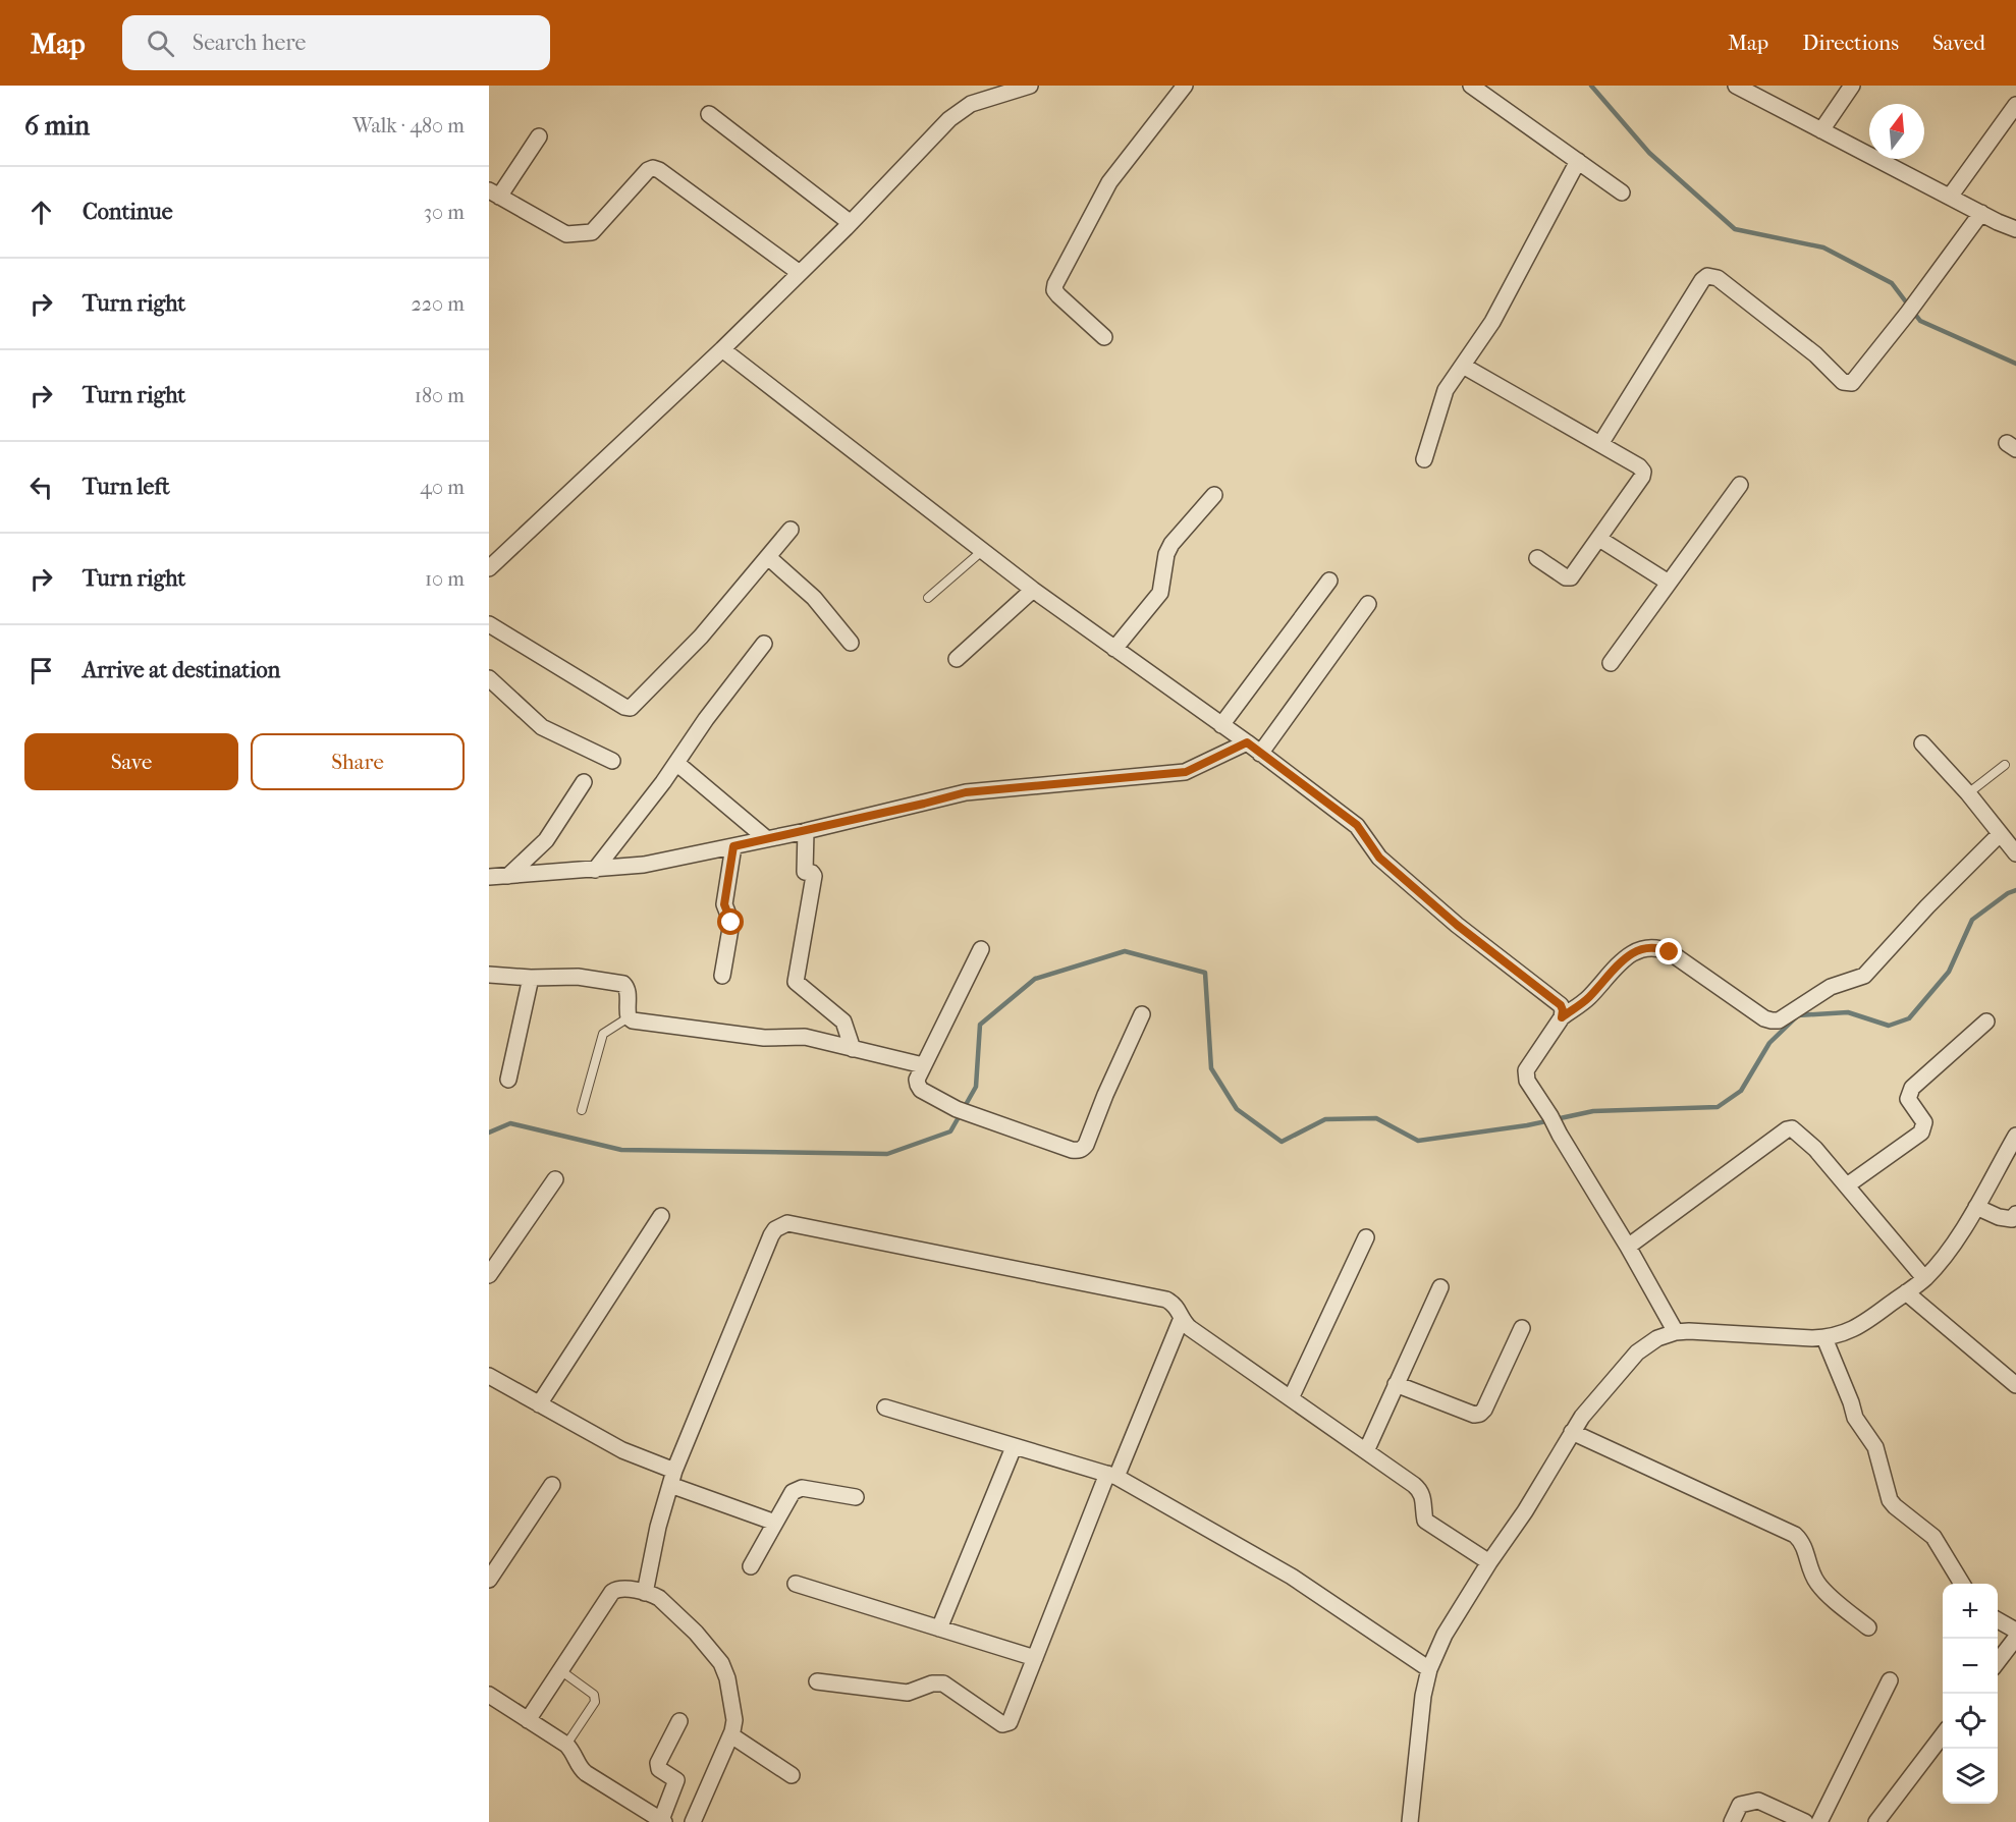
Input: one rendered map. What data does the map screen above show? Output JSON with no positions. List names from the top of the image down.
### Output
{
  "north": "top",
  "page": {
    "header": "Map",
    "search": "Search here",
    "nav": ["Map", "Directions", "Saved"],
    "heading": ["6 min", "Walk · 480 m"],
    "list": [
      ["Continue", "30 m"],
      ["Turn right", "220 m"],
      ["Turn right", "180 m"],
      ["Turn left", "40 m"],
      ["Turn right", "10 m"],
      "Arrive at destination"
    ],
    "buttons": ["Save", "Share"],
    "map_buttons": ["+", "−"]
  }
}
